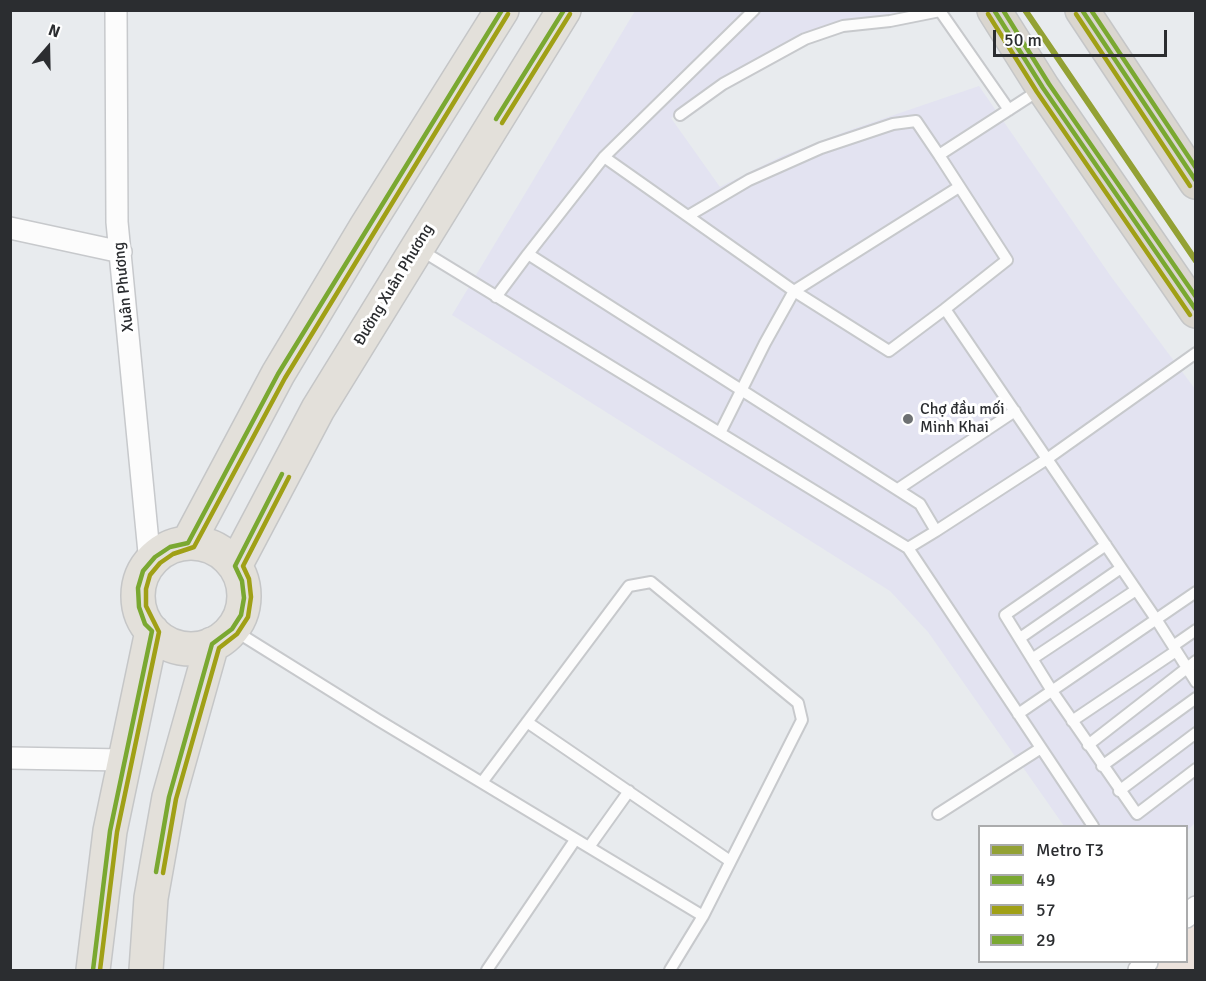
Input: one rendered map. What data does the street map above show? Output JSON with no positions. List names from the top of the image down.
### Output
{
  "streets": {
    "main road": ["Đường Xuân Phương"],
    "street": ["Xuân Phương"]
  },
  "crossings": [
    ["Đường Xuân Phương", "Xuân Phương"]
  ],
  "places": ["Chợ đầu mối Minh Khai"],
  "lines": [
    "metro line T3",
    "transit line 49",
    "transit line 29",
    "transit line 57"
  ],
  "legend": [
    "Metro T3",
    "49",
    "57",
    "29"
  ],
  "scale_bar": "50 m",
  "north": "top"
}
